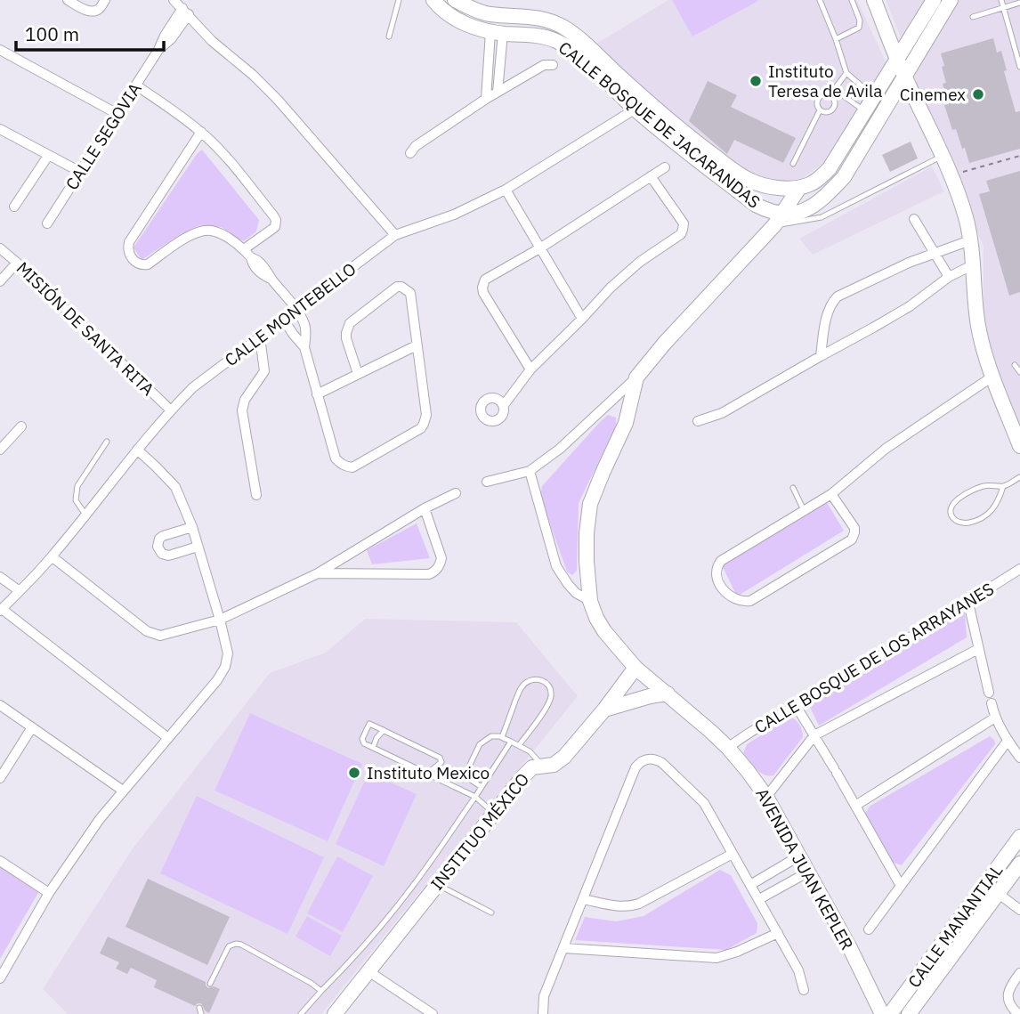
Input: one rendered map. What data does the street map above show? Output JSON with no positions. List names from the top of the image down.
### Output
{
  "streets": {
    "street": [
      "CALLE BOSQUE DE JACARANDAS",
      "CALLE SEGOVIA",
      "CALLE MONTEBELLO",
      "MISIÓN DE SANTA RITA",
      "CALLE BOSQUE DE LOS ARRAYANES",
      "INSTITUO MÉXICO",
      "AVENIDA JUAN KEPLER",
      "CALLE MANANTIAL"
    ]
  },
  "crossings": [
    ["CALLE BOSQUE DE JACARANDAS", "CALLE MONTEBELLO"],
    ["CALLE BOSQUE DE JACARANDAS", "AVENIDA JUAN KEPLER"],
    ["CALLE MONTEBELLO", "MISIÓN DE SANTA RITA"],
    ["CALLE BOSQUE DE LOS ARRAYANES", "AVENIDA JUAN KEPLER"],
    ["INSTITUO MÉXICO", "AVENIDA JUAN KEPLER"],
    ["AVENIDA JUAN KEPLER", "CALLE MANANTIAL"]
  ],
  "places": ["Instituto Teresa de Avila", "Cinemex", "Instituto Mexico"],
  "scale_bar": "100 m"
}
